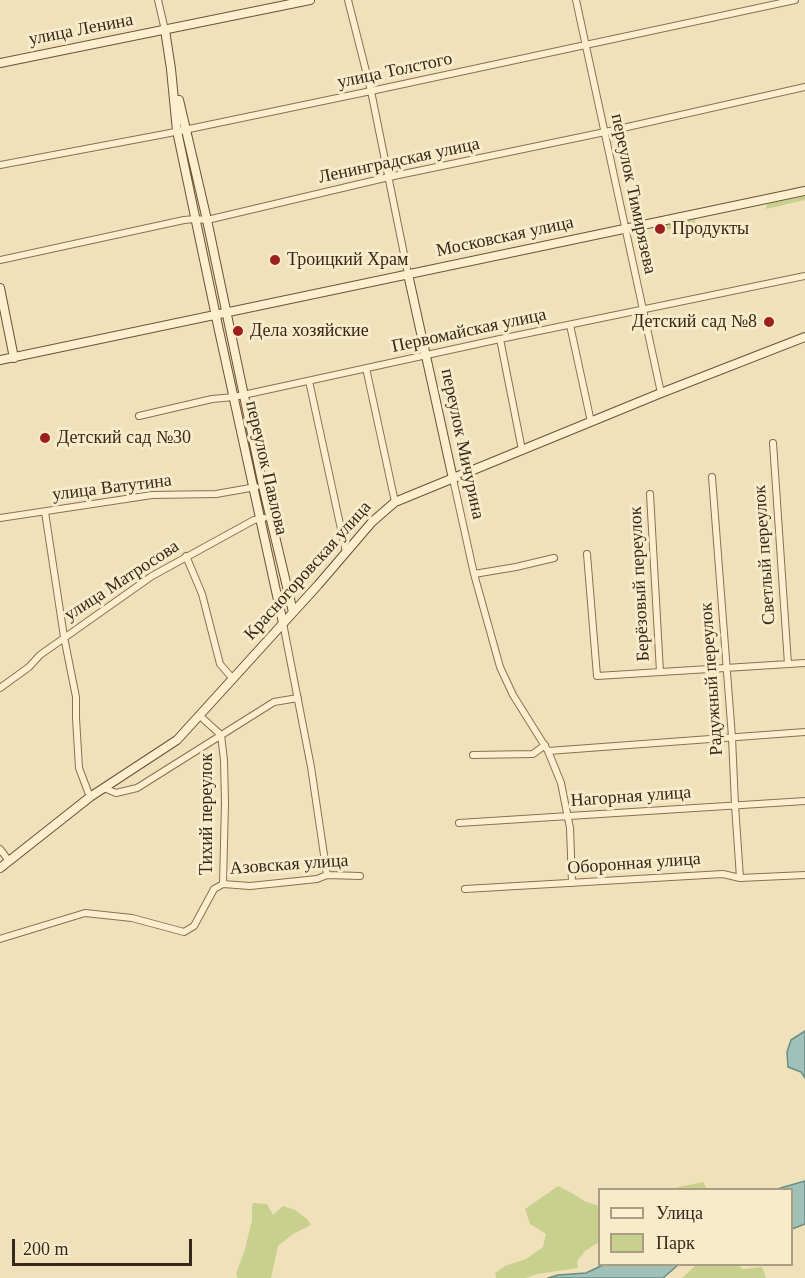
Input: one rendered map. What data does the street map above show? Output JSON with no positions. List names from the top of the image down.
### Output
{
  "streets": {
    "street": [
      "улица Ленина",
      "улица Толстого",
      "Ленинградская улица",
      "переулок Тимирязева",
      "Московская улица",
      "Первомайская улица",
      "переулок Мичурина",
      "переулок Павлова",
      "улица Ватутина",
      "Светлый переулок",
      "Красногоровская улица",
      "улица Матросова",
      "Берёзовый переулок",
      "Радужный переулок",
      "Нагорная улица",
      "Тихий переулок",
      "Оборонная улица",
      "Азовская улица"
    ]
  },
  "crossings": [
    ["улица Ленина", "переулок Павлова"],
    ["улица Толстого", "переулок Тимирязева"],
    ["улица Толстого", "переулок Мичурина"],
    ["улица Толстого", "переулок Павлова"],
    ["Ленинградская улица", "переулок Тимирязева"],
    ["Ленинградская улица", "переулок Мичурина"],
    ["Ленинградская улица", "переулок Павлова"],
    ["переулок Тимирязева", "Московская улица"],
    ["переулок Тимирязева", "Первомайская улица"],
    ["переулок Тимирязева", "Красногоровская улица"],
    ["Московская улица", "переулок Мичурина"],
    ["Московская улица", "переулок Павлова"],
    ["Первомайская улица", "переулок Мичурина"],
    ["Первомайская улица", "переулок Павлова"],
    ["переулок Мичурина", "Красногоровская улица"],
    ["переулок Мичурина", "Нагорная улица"],
    ["переулок Мичурина", "Оборонная улица"],
    ["переулок Павлова", "улица Ватутина"],
    ["переулок Павлова", "Красногоровская улица"],
    ["переулок Павлова", "улица Матросова"],
    ["переулок Павлова", "Азовская улица"],
    ["Красногоровская улица", "Тихий переулок"],
    ["Радужный переулок", "Нагорная улица"],
    ["Радужный переулок", "Оборонная улица"],
    ["Тихий переулок", "Азовская улица"]
  ],
  "places": [
    "Продукты",
    "Троицкий Храм",
    "Детский сад №8",
    "Дела хозяйские",
    "Детский сад №30"
  ],
  "legend": ["Улица", "Парк"],
  "scale_bar": "200 m"
}
